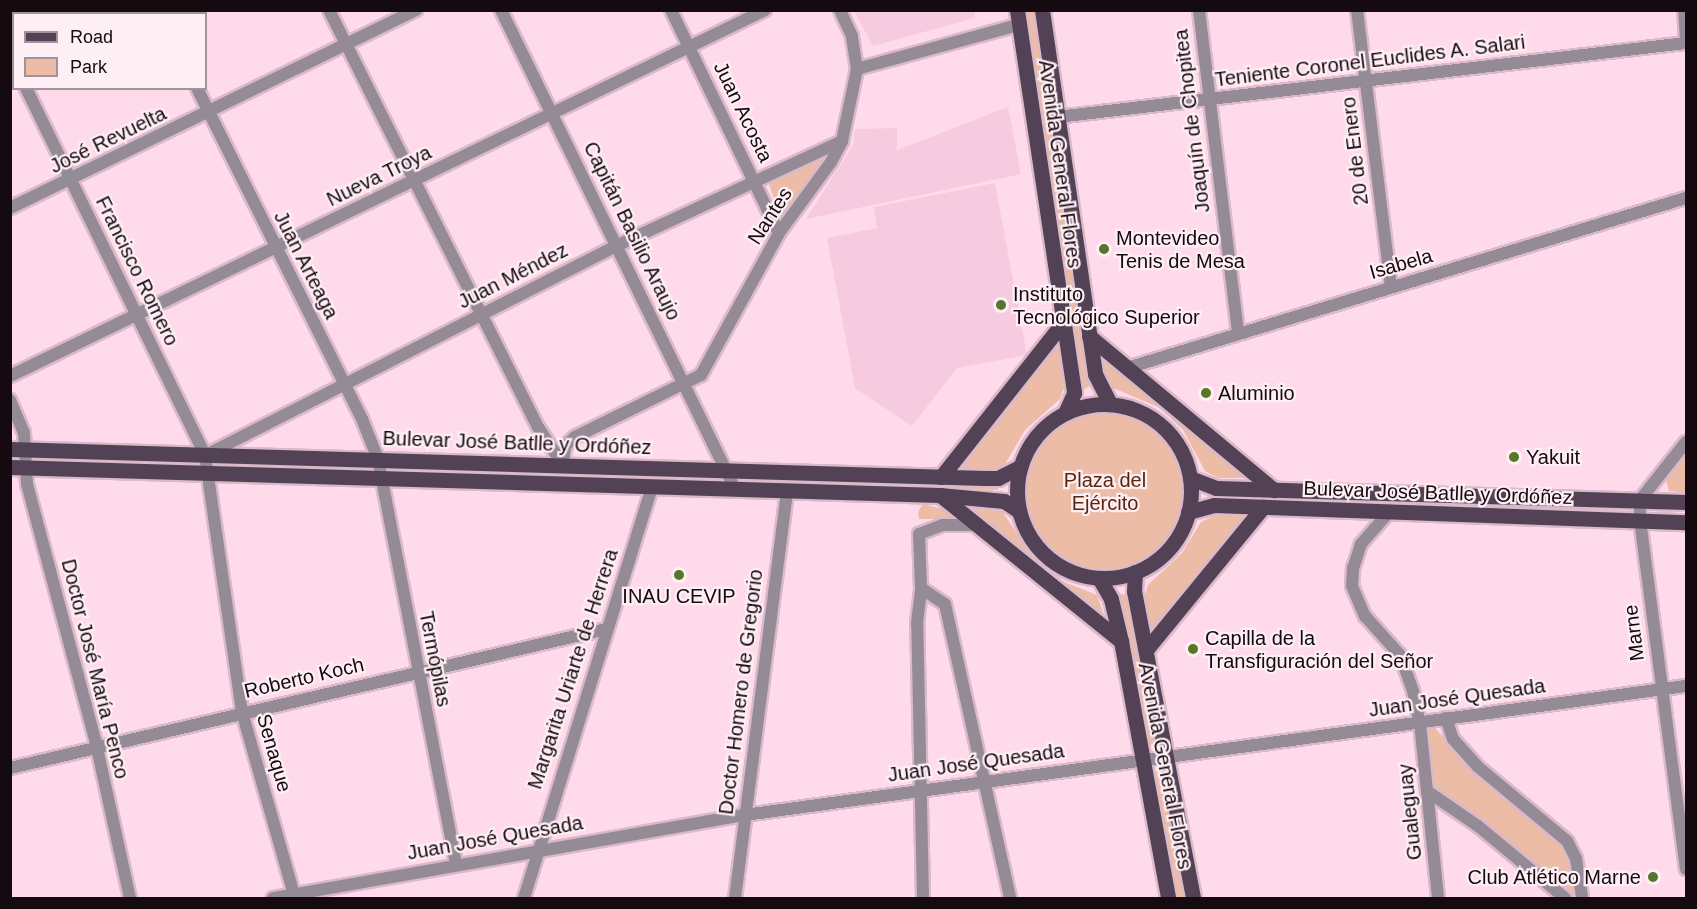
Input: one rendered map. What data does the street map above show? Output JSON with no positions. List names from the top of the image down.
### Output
{
  "streets": {
    "main road": ["Avenida General Flores", "Bulevar José Batlle y Ordóñez"],
    "street": [
      "Teniente Coronel Euclides A. Salari",
      "Juan Acosta",
      "Joaquín de Chopitea",
      "José Revuelta",
      "20 de Enero",
      "Nueva Troya",
      "Nantes",
      "Capitán Basilio Araujo",
      "Isabela",
      "Juan Arteaga",
      "Francisco Romero",
      "Juan Méndez",
      "Marne",
      "Termópilas",
      "Doctor José María Penco",
      "Margarita Uriarte de Herrera",
      "Roberto Koch",
      "Doctor Homero de Gregorio",
      "Juan José Quesada",
      "Senaque",
      "Gualeguay"
    ]
  },
  "crossings": [
    ["Teniente Coronel Euclides A. Salari", "Joaquín de Chopitea"],
    ["Teniente Coronel Euclides A. Salari", "20 de Enero"],
    ["Teniente Coronel Euclides A. Salari", "Avenida General Flores"],
    ["Juan Acosta", "Nueva Troya"],
    ["Juan Acosta", "Nantes"],
    ["Juan Acosta", "Juan Méndez"],
    ["Joaquín de Chopitea", "Isabela"],
    ["José Revuelta", "Juan Arteaga"],
    ["José Revuelta", "Francisco Romero"],
    ["20 de Enero", "Isabela"],
    ["Avenida General Flores", "Bulevar José Batlle y Ordóñez"],
    ["Avenida General Flores", "Juan José Quesada"],
    ["Nueva Troya", "Capitán Basilio Araujo"],
    ["Nueva Troya", "Juan Arteaga"],
    ["Nueva Troya", "Francisco Romero"],
    ["Nantes", "Capitán Basilio Araujo"],
    ["Nantes", "Juan Méndez"],
    ["Nantes", "Bulevar José Batlle y Ordóñez"],
    ["Capitán Basilio Araujo", "Juan Méndez"],
    ["Capitán Basilio Araujo", "Bulevar José Batlle y Ordóñez"],
    ["Juan Arteaga", "Juan Méndez"],
    ["Juan Arteaga", "Bulevar José Batlle y Ordóñez"],
    ["Juan Arteaga", "Termópilas"],
    ["Francisco Romero", "Juan Méndez"],
    ["Francisco Romero", "Bulevar José Batlle y Ordóñez"],
    ["Francisco Romero", "Senaque"],
    ["Juan Méndez", "Bulevar José Batlle y Ordóñez"],
    ["Bulevar José Batlle y Ordóñez", "Marne"],
    ["Bulevar José Batlle y Ordóñez", "Termópilas"],
    ["Bulevar José Batlle y Ordóñez", "Doctor José María Penco"],
    ["Bulevar José Batlle y Ordóñez", "Margarita Uriarte de Herrera"],
    ["Bulevar José Batlle y Ordóñez", "Doctor Homero de Gregorio"],
    ["Bulevar José Batlle y Ordóñez", "Senaque"],
    ["Bulevar José Batlle y Ordóñez", "Gualeguay"],
    ["Marne", "Juan José Quesada"],
    ["Termópilas", "Roberto Koch"],
    ["Termópilas", "Juan José Quesada"],
    ["Doctor José María Penco", "Roberto Koch"],
    ["Margarita Uriarte de Herrera", "Roberto Koch"],
    ["Margarita Uriarte de Herrera", "Juan José Quesada"],
    ["Roberto Koch", "Senaque"],
    ["Doctor Homero de Gregorio", "Juan José Quesada"],
    ["Juan José Quesada", "Senaque"],
    ["Juan José Quesada", "Gualeguay"]
  ],
  "parks": ["Plaza del Ejército"],
  "places": [
    "Montevideo Tenis de Mesa",
    "Instituto Tecnológico Superior",
    "Aluminio",
    "Yakuit",
    "INAU CEVIP",
    "Capilla de la Transfiguración del Señor",
    "Club Atlético Marne"
  ],
  "legend": ["Road", "Park"]
}
